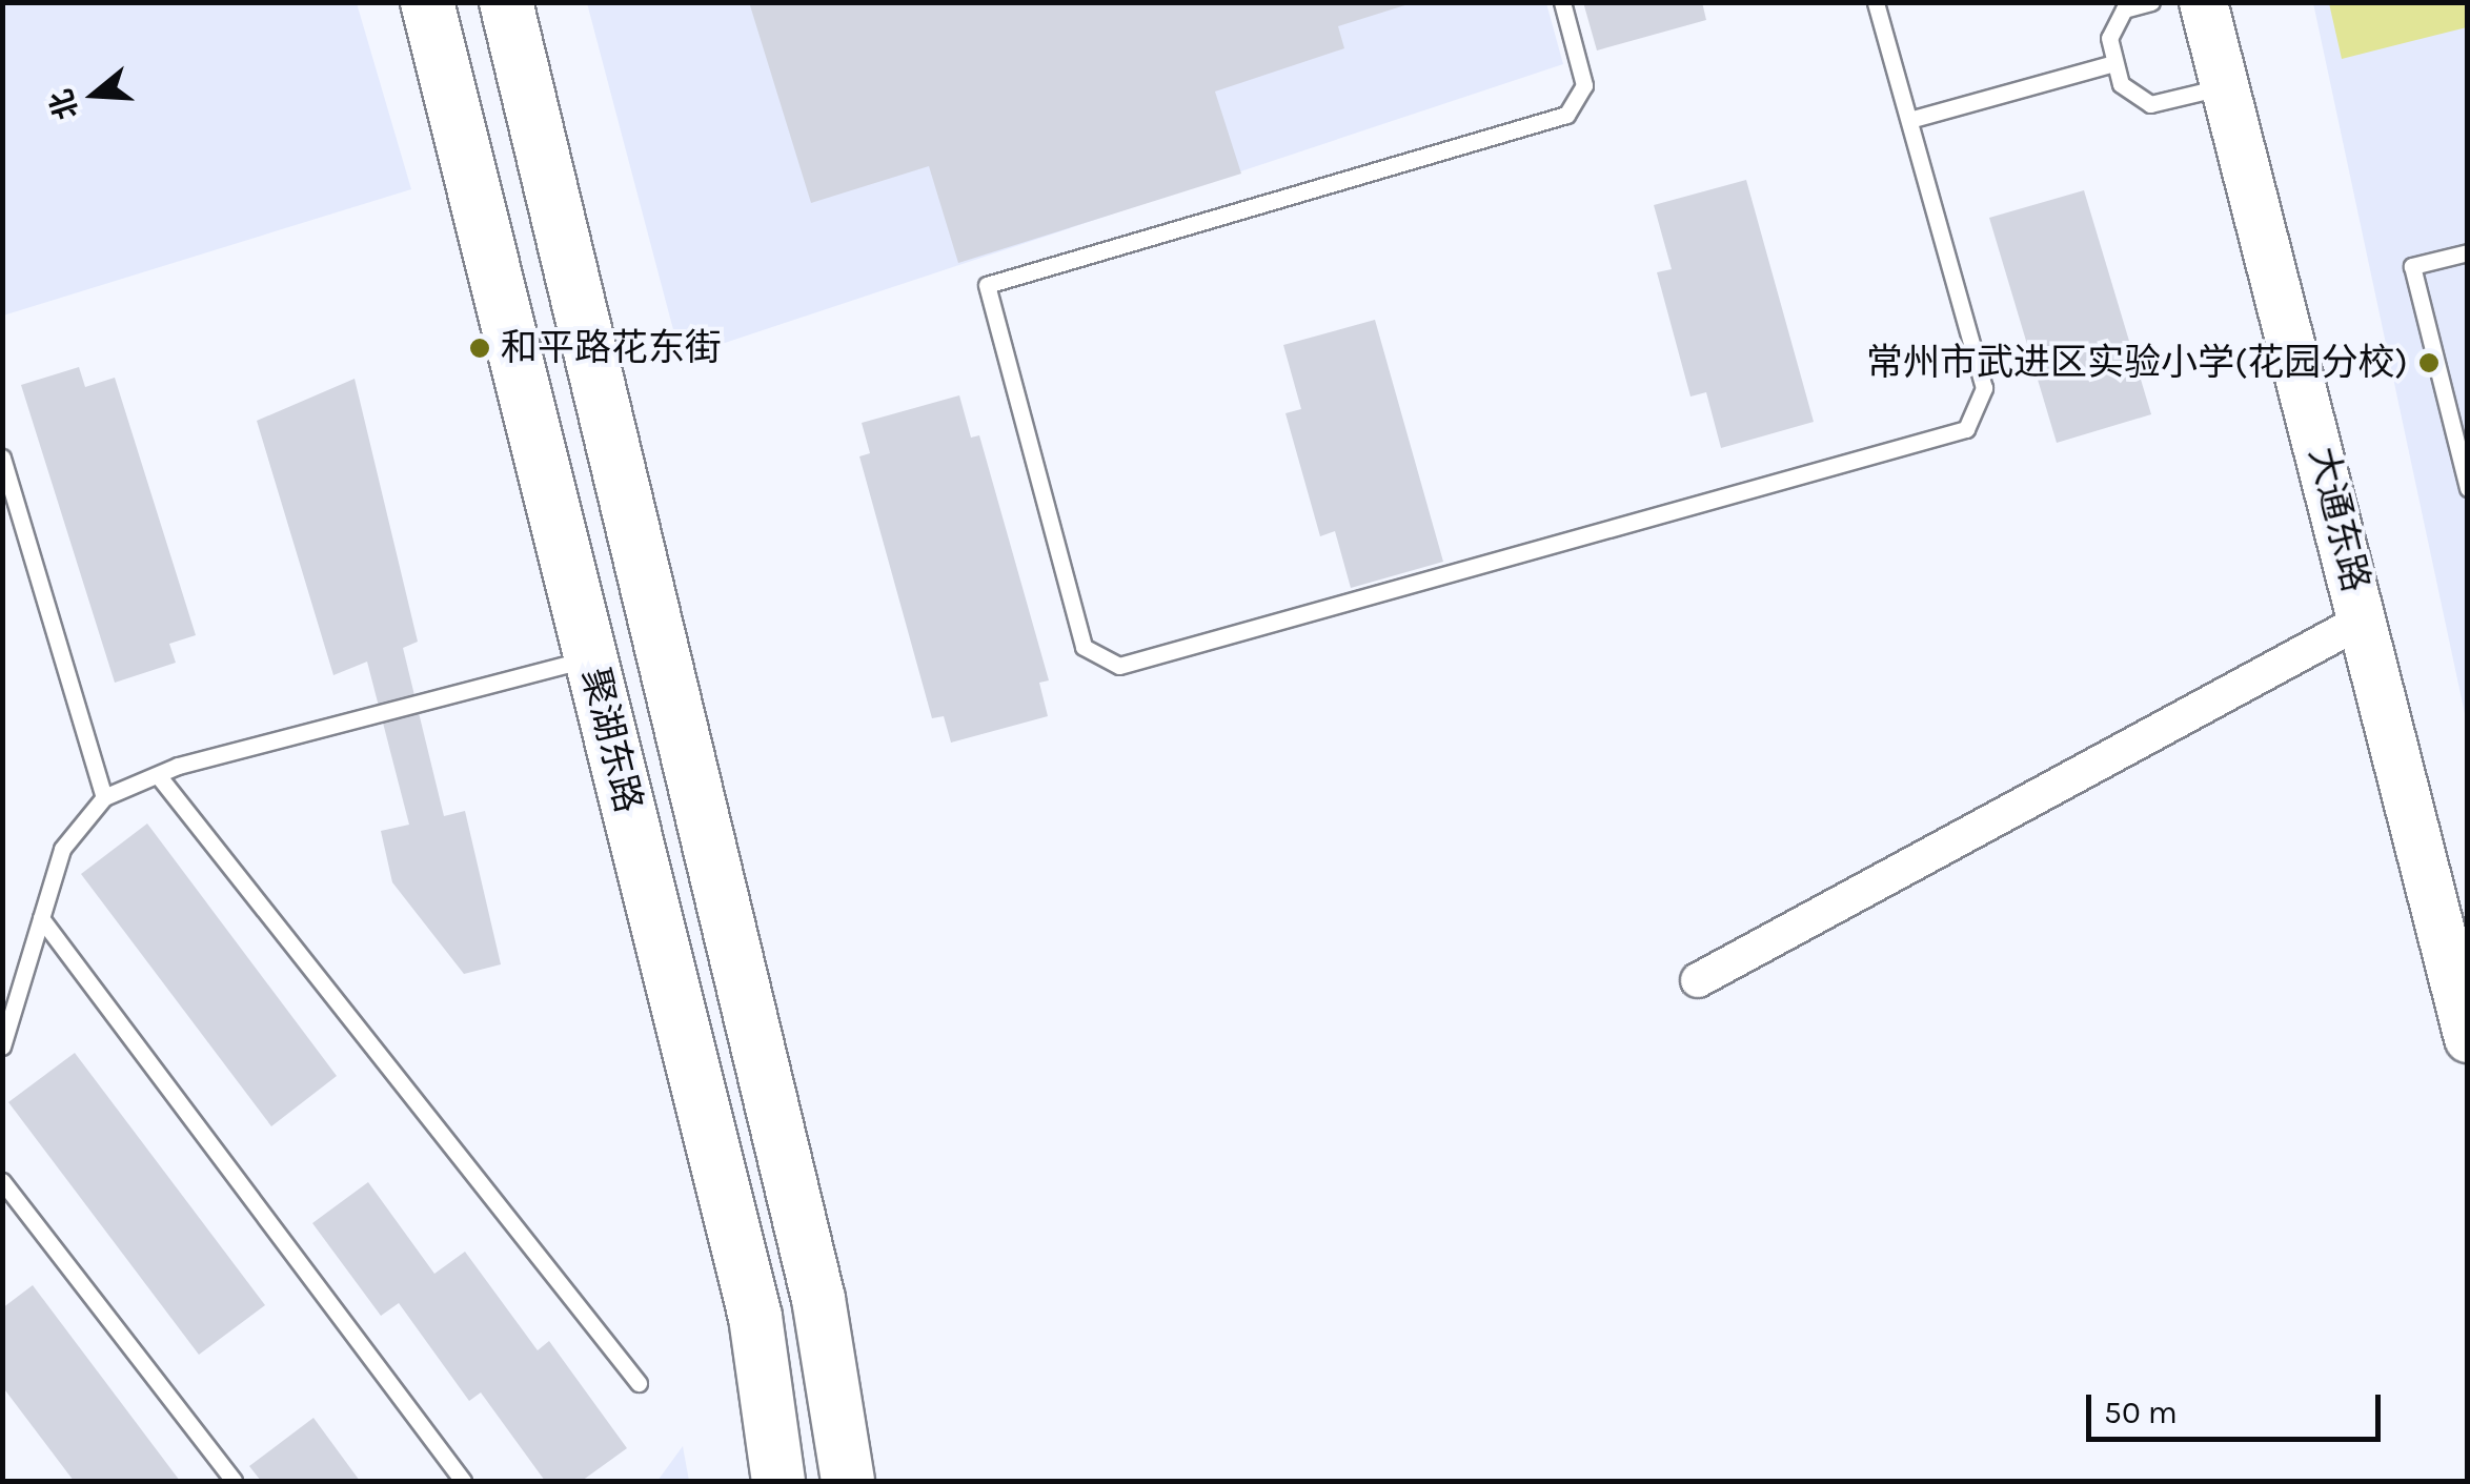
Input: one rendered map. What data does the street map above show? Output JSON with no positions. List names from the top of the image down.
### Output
{
  "streets": {
    "main road": ["聚湖东路"],
    "street": ["大通东路"]
  },
  "places": ["和平路花东街", "常州市武进区实验小学(花园分校)"],
  "scale_bar": "50 m",
  "north": "left"
}
